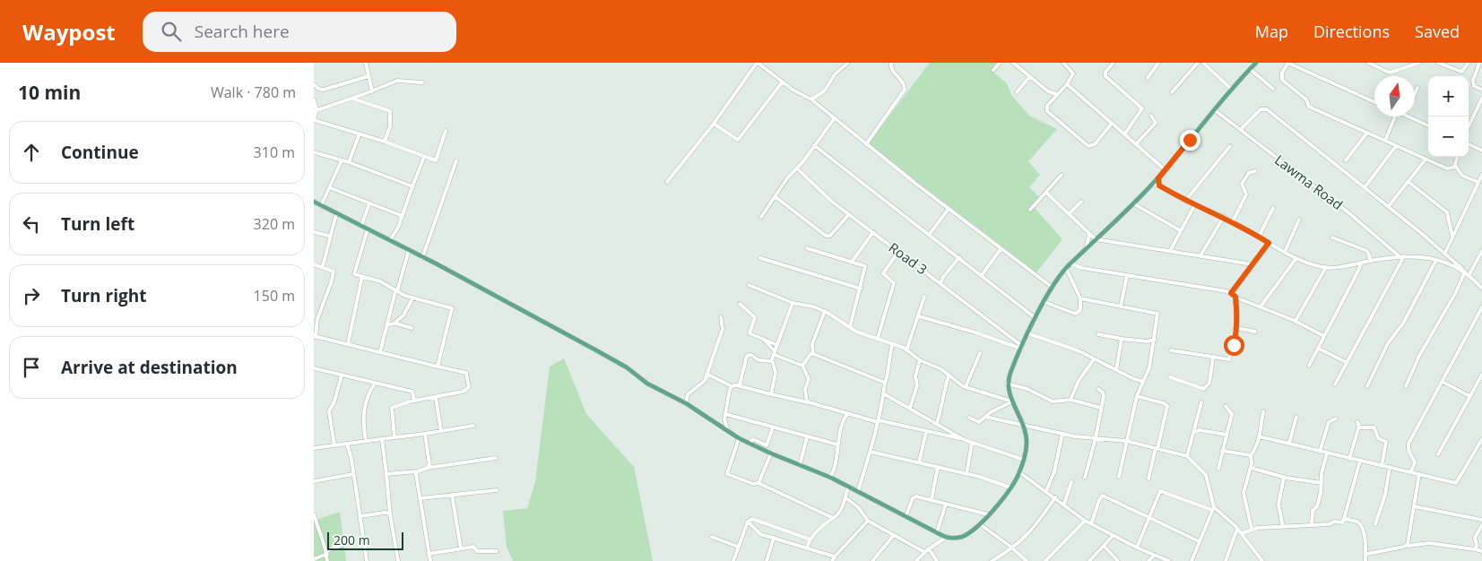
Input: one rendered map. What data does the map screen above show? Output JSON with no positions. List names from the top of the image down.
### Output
{
  "streets": {
    "street": ["Lawma Road", "Road 3"]
  },
  "scale_bar": "200 m",
  "north": "top",
  "page": {
    "header": "Waypost",
    "search": "Search here",
    "nav": ["Map", "Directions", "Saved"],
    "heading": ["10 min", "Walk · 780 m"],
    "map_buttons": ["+", "−"],
    "list": [
      ["Continue", "310 m"],
      ["Turn left", "320 m"],
      ["Turn right", "150 m"],
      "Arrive at destination"
    ],
    "scale": "200 m"
  }
}
